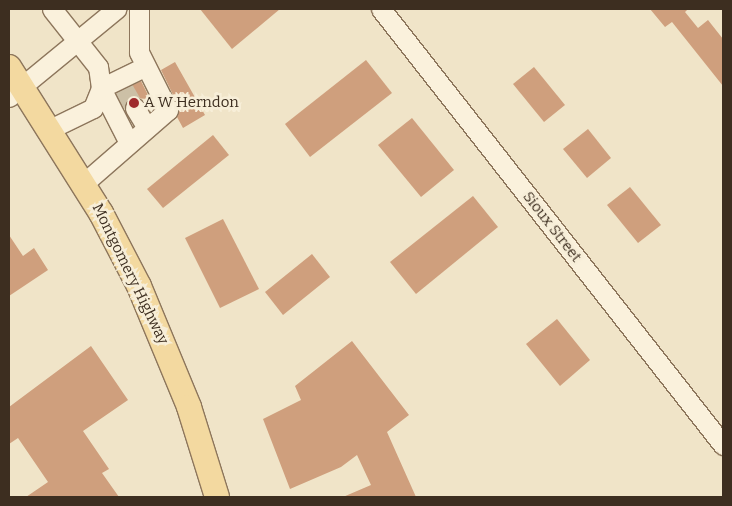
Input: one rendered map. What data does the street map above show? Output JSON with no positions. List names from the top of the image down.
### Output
{
  "streets": {
    "main road": ["Montgomery Highway"],
    "street": ["Sioux Street"]
  },
  "places": ["A W Herndon"]
}
